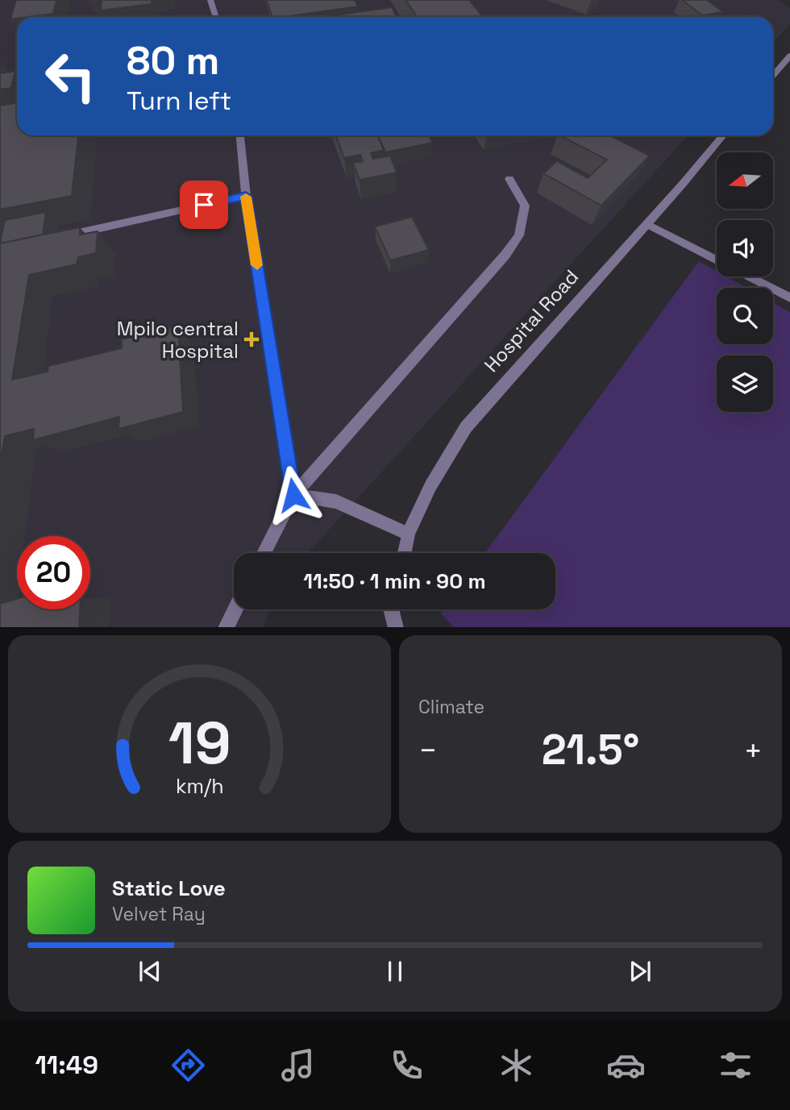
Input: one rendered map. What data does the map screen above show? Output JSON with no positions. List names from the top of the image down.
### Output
{
  "streets": {
    "street": ["Hospital Road"]
  },
  "places": {
    "health": ["Mpilo central Hospital"]
  },
  "north": "left",
  "page": {
    "turn": ["80 m", "Turn left"],
    "limit": "20",
    "trip": "11:50 · 1 min · 90 m",
    "tile": "Climate",
    "heat": ["−", "21.5°", "+"],
    "song": ["Static Love", "Velvet Ray"],
    "tabs": "11:49",
    "gauge": ["19", "km/h"]
  }
}
